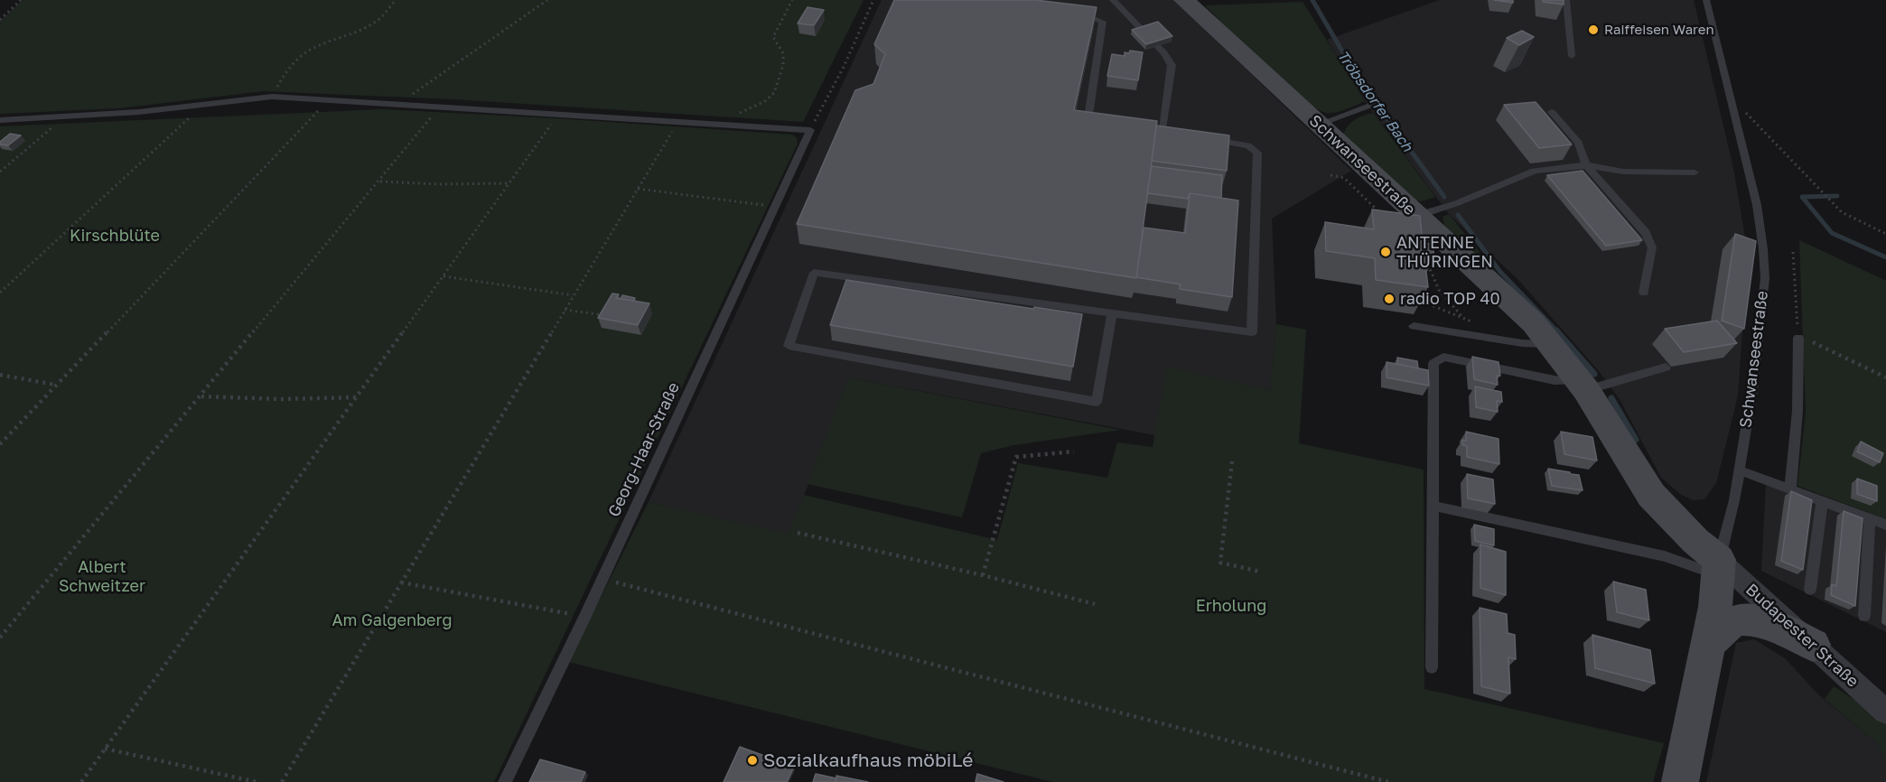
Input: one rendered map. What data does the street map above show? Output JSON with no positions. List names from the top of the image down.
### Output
{
  "streets": {
    "street": ["Schwanseestraße", "Budapester Straße"],
    "lane": ["Georg-Haar-Straße"]
  },
  "crossings": [
    ["Schwanseestraße", "Budapester Straße"]
  ],
  "water": ["Tröbsdorfer Bach"],
  "parks": [
    "Kirschblüte",
    "Albert Schweitzer",
    "Erholung",
    "Am Galgenberg"
  ],
  "places": [
    "Raiffeisen Waren",
    "ANTENNE THÜRINGEN",
    "radio TOP 40",
    "Sozialkaufhaus möbiLé"
  ]
}
